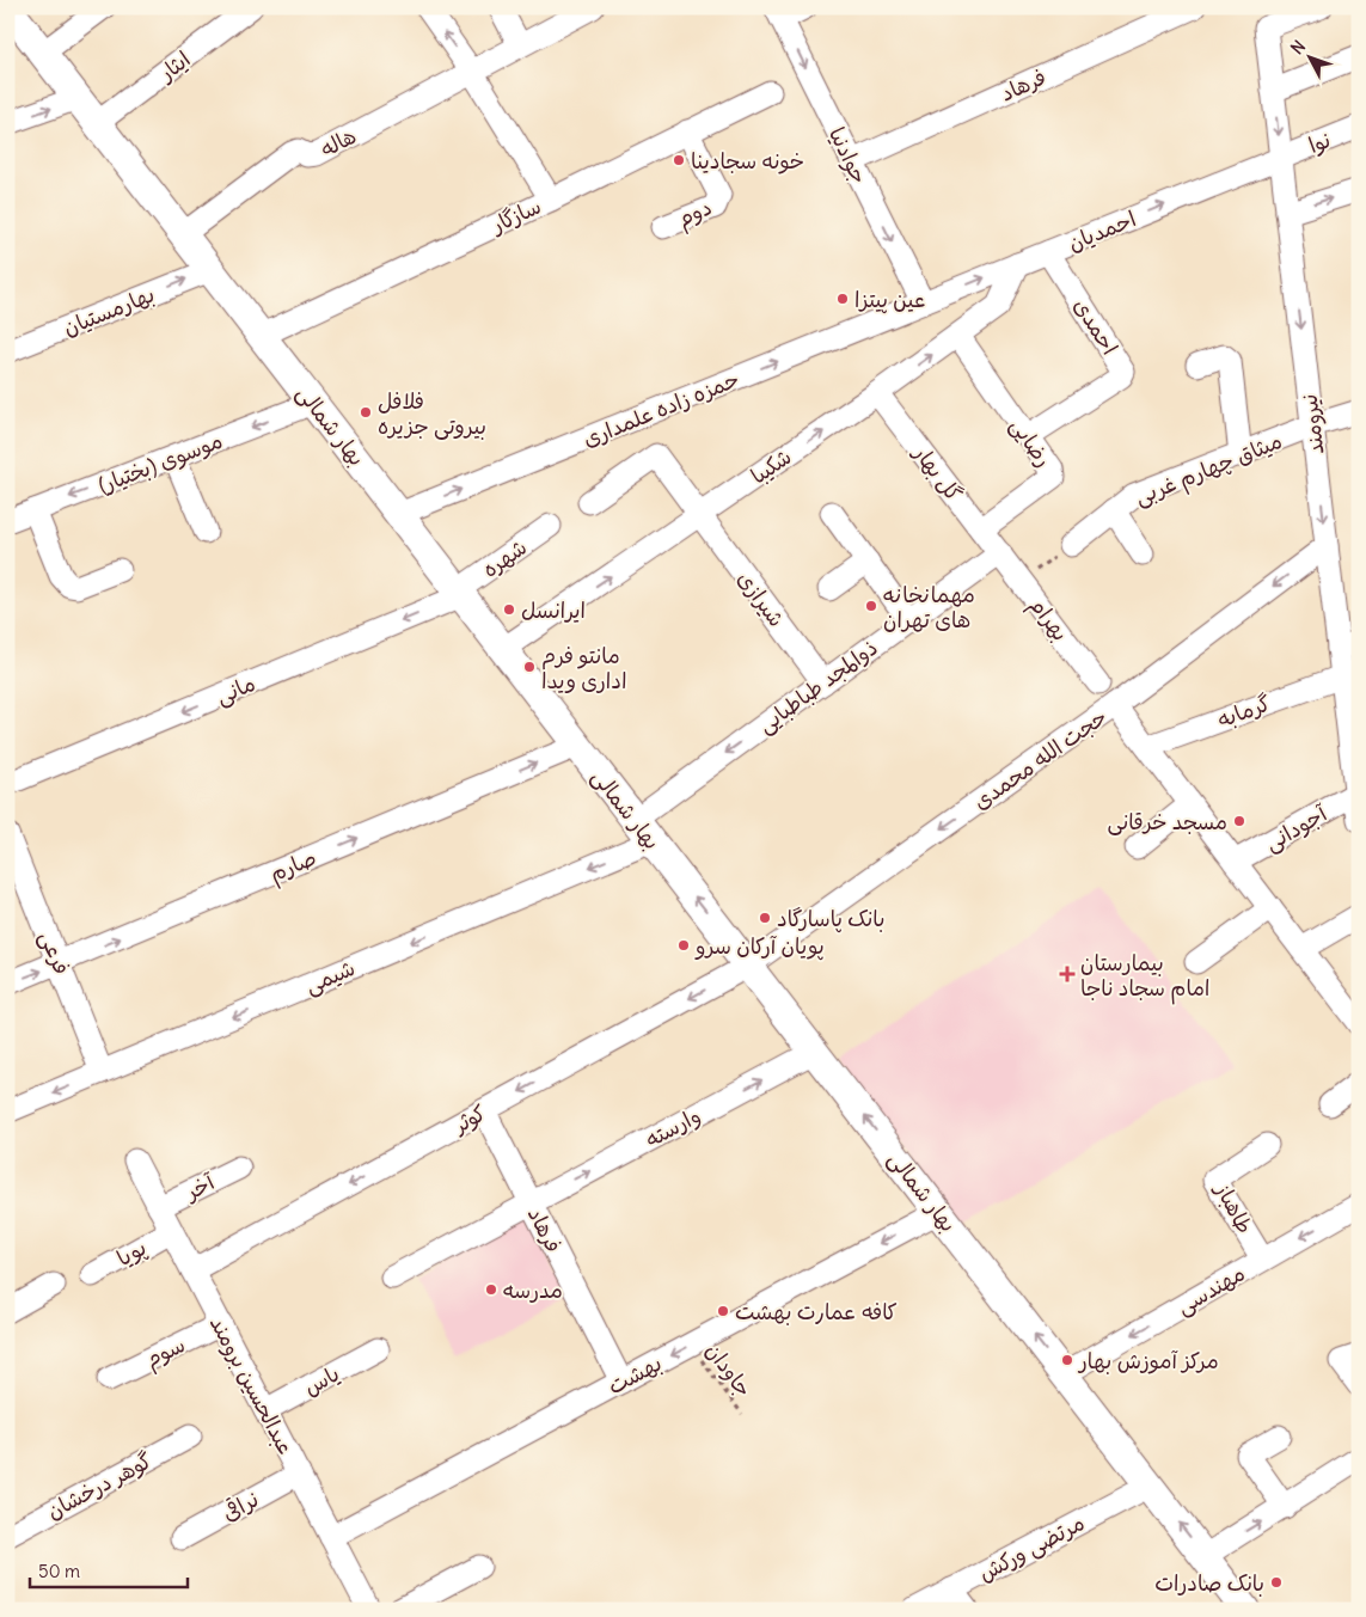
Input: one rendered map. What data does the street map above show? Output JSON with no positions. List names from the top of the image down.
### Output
{
  "streets": {
    "main road": ["بهار شمالی"],
    "street": [
      "ایثار",
      "فرهاد",
      "هاله",
      "نوا",
      "جوادنیا",
      "دوم",
      "سازگار",
      "احمدیان",
      "بهارمستیان",
      "احمدی",
      "حمزه زاده علمداری",
      "نیرومند",
      "رضایی",
      "موسوی (بختیار)",
      "شکیبا",
      "میثاق چهارم غربی",
      "گل بهار",
      "شهره",
      "شیرازی",
      "بهرام",
      "ذوالمجد طباطبایی",
      "مانی",
      "گرمابه",
      "حجت الله محمدی",
      "آجودانی",
      "صارم",
      "فرعی",
      "شیمی",
      "کوثر",
      "وارسته",
      "آخر",
      "طاهباز",
      "پویا",
      "مهندسی",
      "سوم",
      "بهشت",
      "یاس",
      "عبدالحسین برومند",
      "گوهر درخشان",
      "نراقی",
      "مرتضی ورکش"
    ],
    "path": ["جاودان"]
  },
  "crossings": [
    ["ایثار", "بهار شمالی"],
    ["فرهاد", "جوادنیا"],
    ["فرهاد", "کوثر"],
    ["فرهاد", "وارسته"],
    ["فرهاد", "بهشت"],
    ["هاله", "بهار شمالی"],
    ["نوا", "احمدیان"],
    ["نوا", "نیرومند"],
    ["جوادنیا", "احمدیان"],
    ["جوادنیا", "حمزه زاده علمداری"],
    ["دوم", "سازگار"],
    ["سازگار", "بهار شمالی"],
    ["احمدیان", "احمدی"],
    ["احمدیان", "حمزه زاده علمداری"],
    ["احمدیان", "نیرومند"],
    ["احمدیان", "شکیبا"],
    ["بهارمستیان", "بهار شمالی"],
    ["حمزه زاده علمداری", "بهار شمالی"],
    ["نیرومند", "میثاق چهارم غربی"],
    ["نیرومند", "گرمابه"],
    ["نیرومند", "حجت الله محمدی"],
    ["نیرومند", "آجودانی"],
    ["بهار شمالی", "موسوی (بختیار)"],
    ["بهار شمالی", "شکیبا"],
    ["بهار شمالی", "شهره"],
    ["بهار شمالی", "ذوالمجد طباطبایی"],
    ["بهار شمالی", "مانی"],
    ["بهار شمالی", "حجت الله محمدی"],
    ["بهار شمالی", "صارم"],
    ["بهار شمالی", "شیمی"],
    ["بهار شمالی", "کوثر"],
    ["بهار شمالی", "وارسته"],
    ["بهار شمالی", "مهندسی"],
    ["بهار شمالی", "بهشت"],
    ["بهار شمالی", "مرتضی ورکش"],
    ["رضایی", "شکیبا"],
    ["رضایی", "گل بهار"],
    ["شکیبا", "گل بهار"],
    ["شکیبا", "شیرازی"],
    ["گل بهار", "بهرام"],
    ["گل بهار", "ذوالمجد طباطبایی"],
    ["شهره", "مانی"],
    ["شیرازی", "ذوالمجد طباطبایی"],
    ["بهرام", "ذوالمجد طباطبایی"],
    ["ذوالمجد طباطبایی", "شیمی"],
    ["حجت الله محمدی", "کوثر"],
    ["صارم", "فرعی"],
    ["فرعی", "شیمی"],
    ["کوثر", "عبدالحسین برومند"],
    ["آخر", "عبدالحسین برومند"],
    ["طاهباز", "مهندسی"],
    ["پویا", "عبدالحسین برومند"],
    ["سوم", "عبدالحسین برومند"],
    ["جاودان", "بهشت"],
    ["بهشت", "عبدالحسین برومند"],
    ["یاس", "عبدالحسین برومند"],
    ["عبدالحسین برومند", "نراقی"]
  ],
  "one_way": [
    "جوادنیا",
    "احمدیان",
    "بهارمستیان",
    "حمزه زاده علمداری",
    "نیرومند",
    "موسوی (بختیار)",
    "شکیبا",
    "ذوالمجد طباطبایی",
    "مانی",
    "حجت الله محمدی",
    "صارم",
    "شیمی",
    "کوثر",
    "وارسته",
    "مهندسی",
    "بهشت"
  ],
  "places": {
    "other": [
      "خونه سجادینا",
      "عین پیتزا",
      "فلافل بیروتی جزیره",
      "مهمانخانه های تهران",
      "ایرانسل",
      "مانتو فرم اداری ویدا",
      "مسجد خرقانی",
      "بانک پاسارگاد",
      "پویان آرکان سرو",
      "مدرسه",
      "کافه عمارت بهشت",
      "مرکز آموزش بهار",
      "بانک صادرات"
    ],
    "health": ["بیمارستان امام سجاد ناجا"]
  },
  "scale_bar": "50 m",
  "north": "top left"
}
